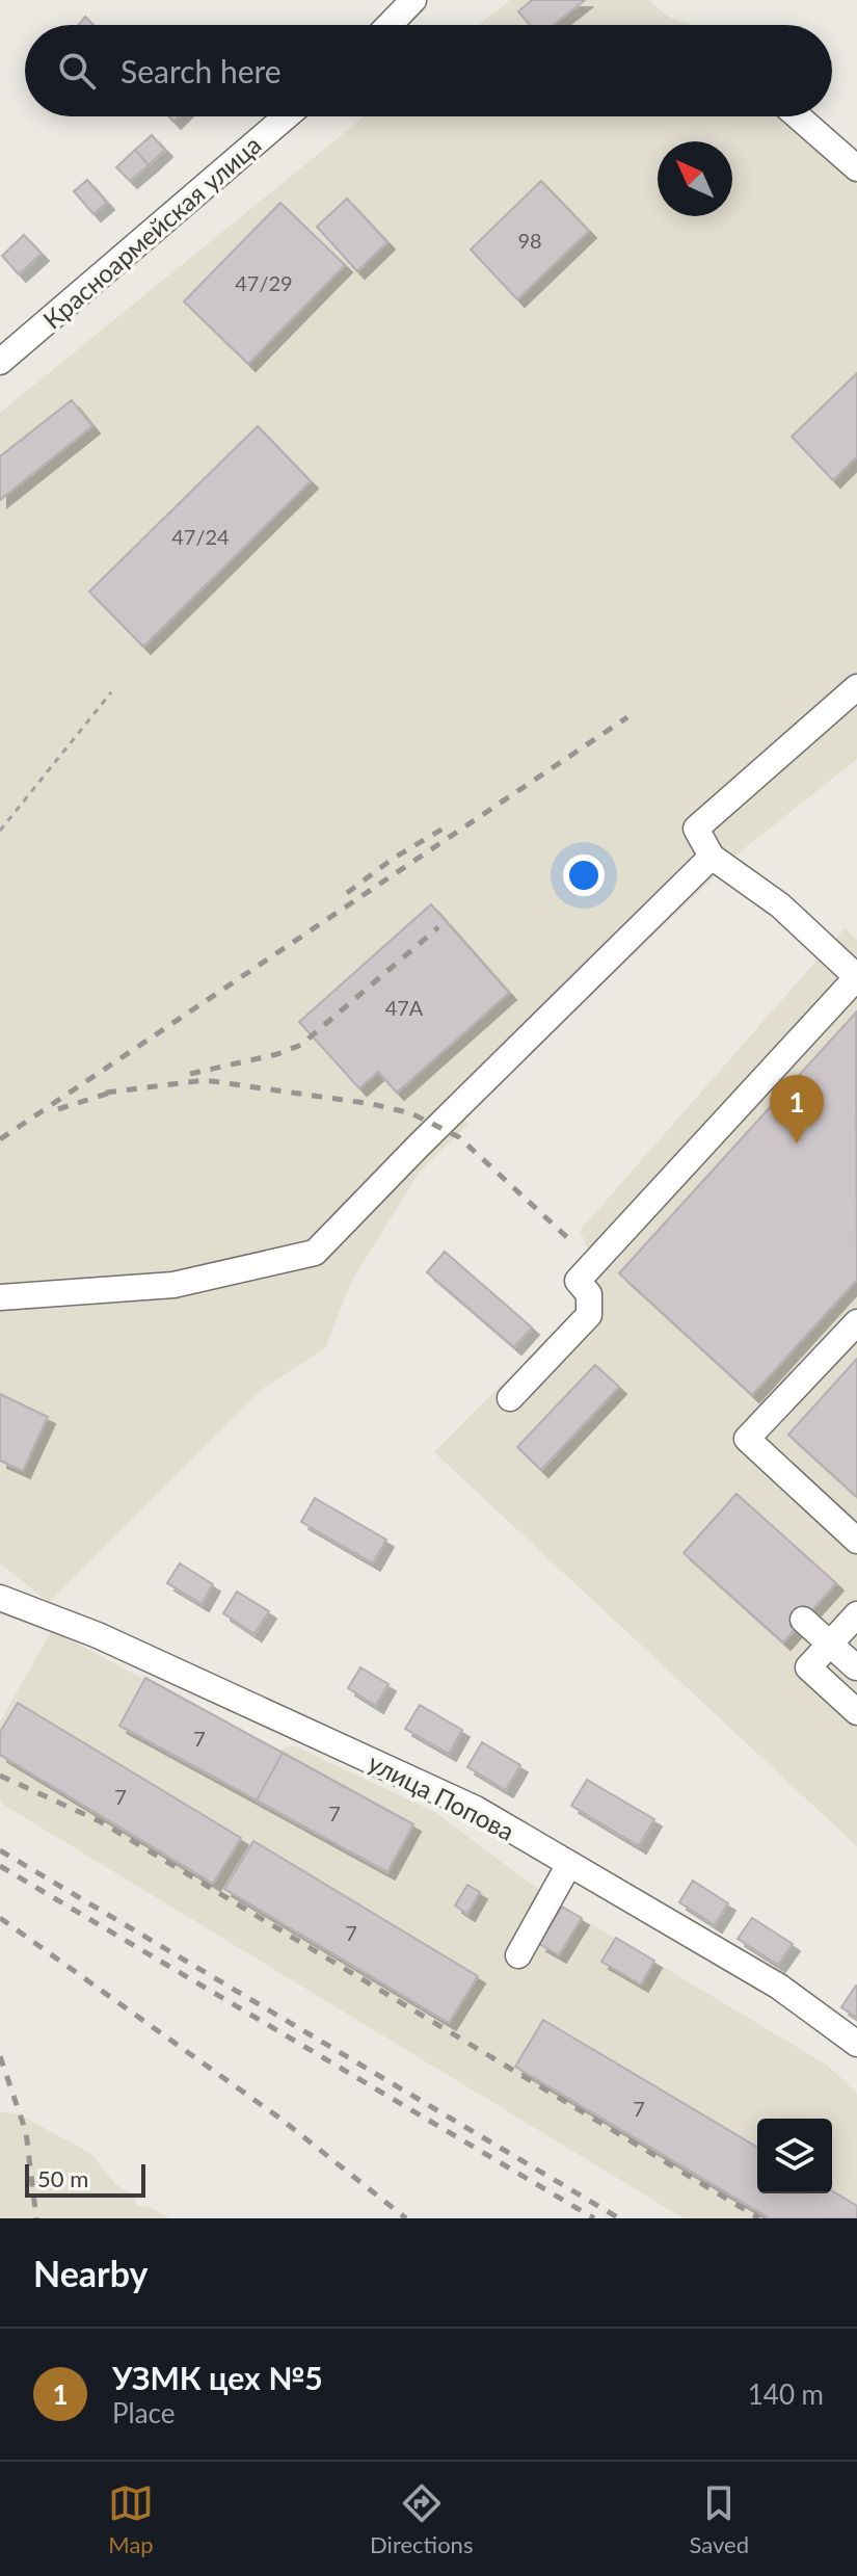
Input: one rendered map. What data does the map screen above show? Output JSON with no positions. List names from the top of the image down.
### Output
{
  "streets": {
    "street": ["Красноармейская улица", "улица Попова"]
  },
  "house_numbers": [
    "98",
    "47/29",
    "47/24",
    "47А",
    "7",
    "7",
    "7",
    "7",
    "7"
  ],
  "scale_bar": "50 m",
  "north": "top left",
  "page": {
    "search": "Search here",
    "pins": "1",
    "scale": "50 m",
    "heading": "Nearby",
    "list": [
      {
        "mark": "1",
        "name": "УЗМК цех №5",
        "note": "Place",
        "value": "140 m"
      }
    ],
    "nav": ["Map", "Directions", "Saved"]
  }
}
